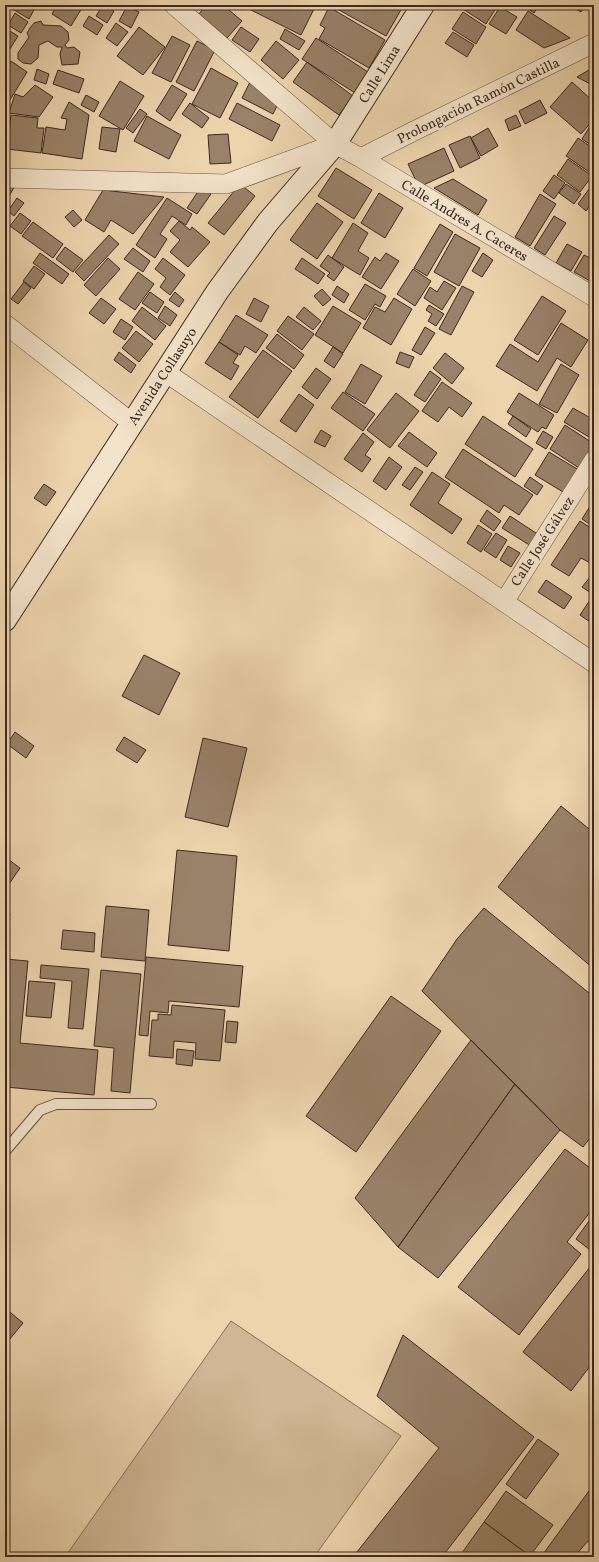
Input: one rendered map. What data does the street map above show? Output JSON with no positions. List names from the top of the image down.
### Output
{
  "streets": {
    "street": [
      "Calle Lima",
      "Prolongación Ramón Castilla",
      "Calle Andres A. Caceres",
      "Avenida Collasuyo",
      "Calle José Gálvez"
    ]
  },
  "crossings": [
    ["Calle Lima", "Calle Andres A. Caceres"],
    ["Calle Lima", "Avenida Collasuyo"],
    ["Prolongación Ramón Castilla", "Calle Andres A. Caceres"],
    ["Calle Andres A. Caceres", "Avenida Collasuyo"]
  ]
}
